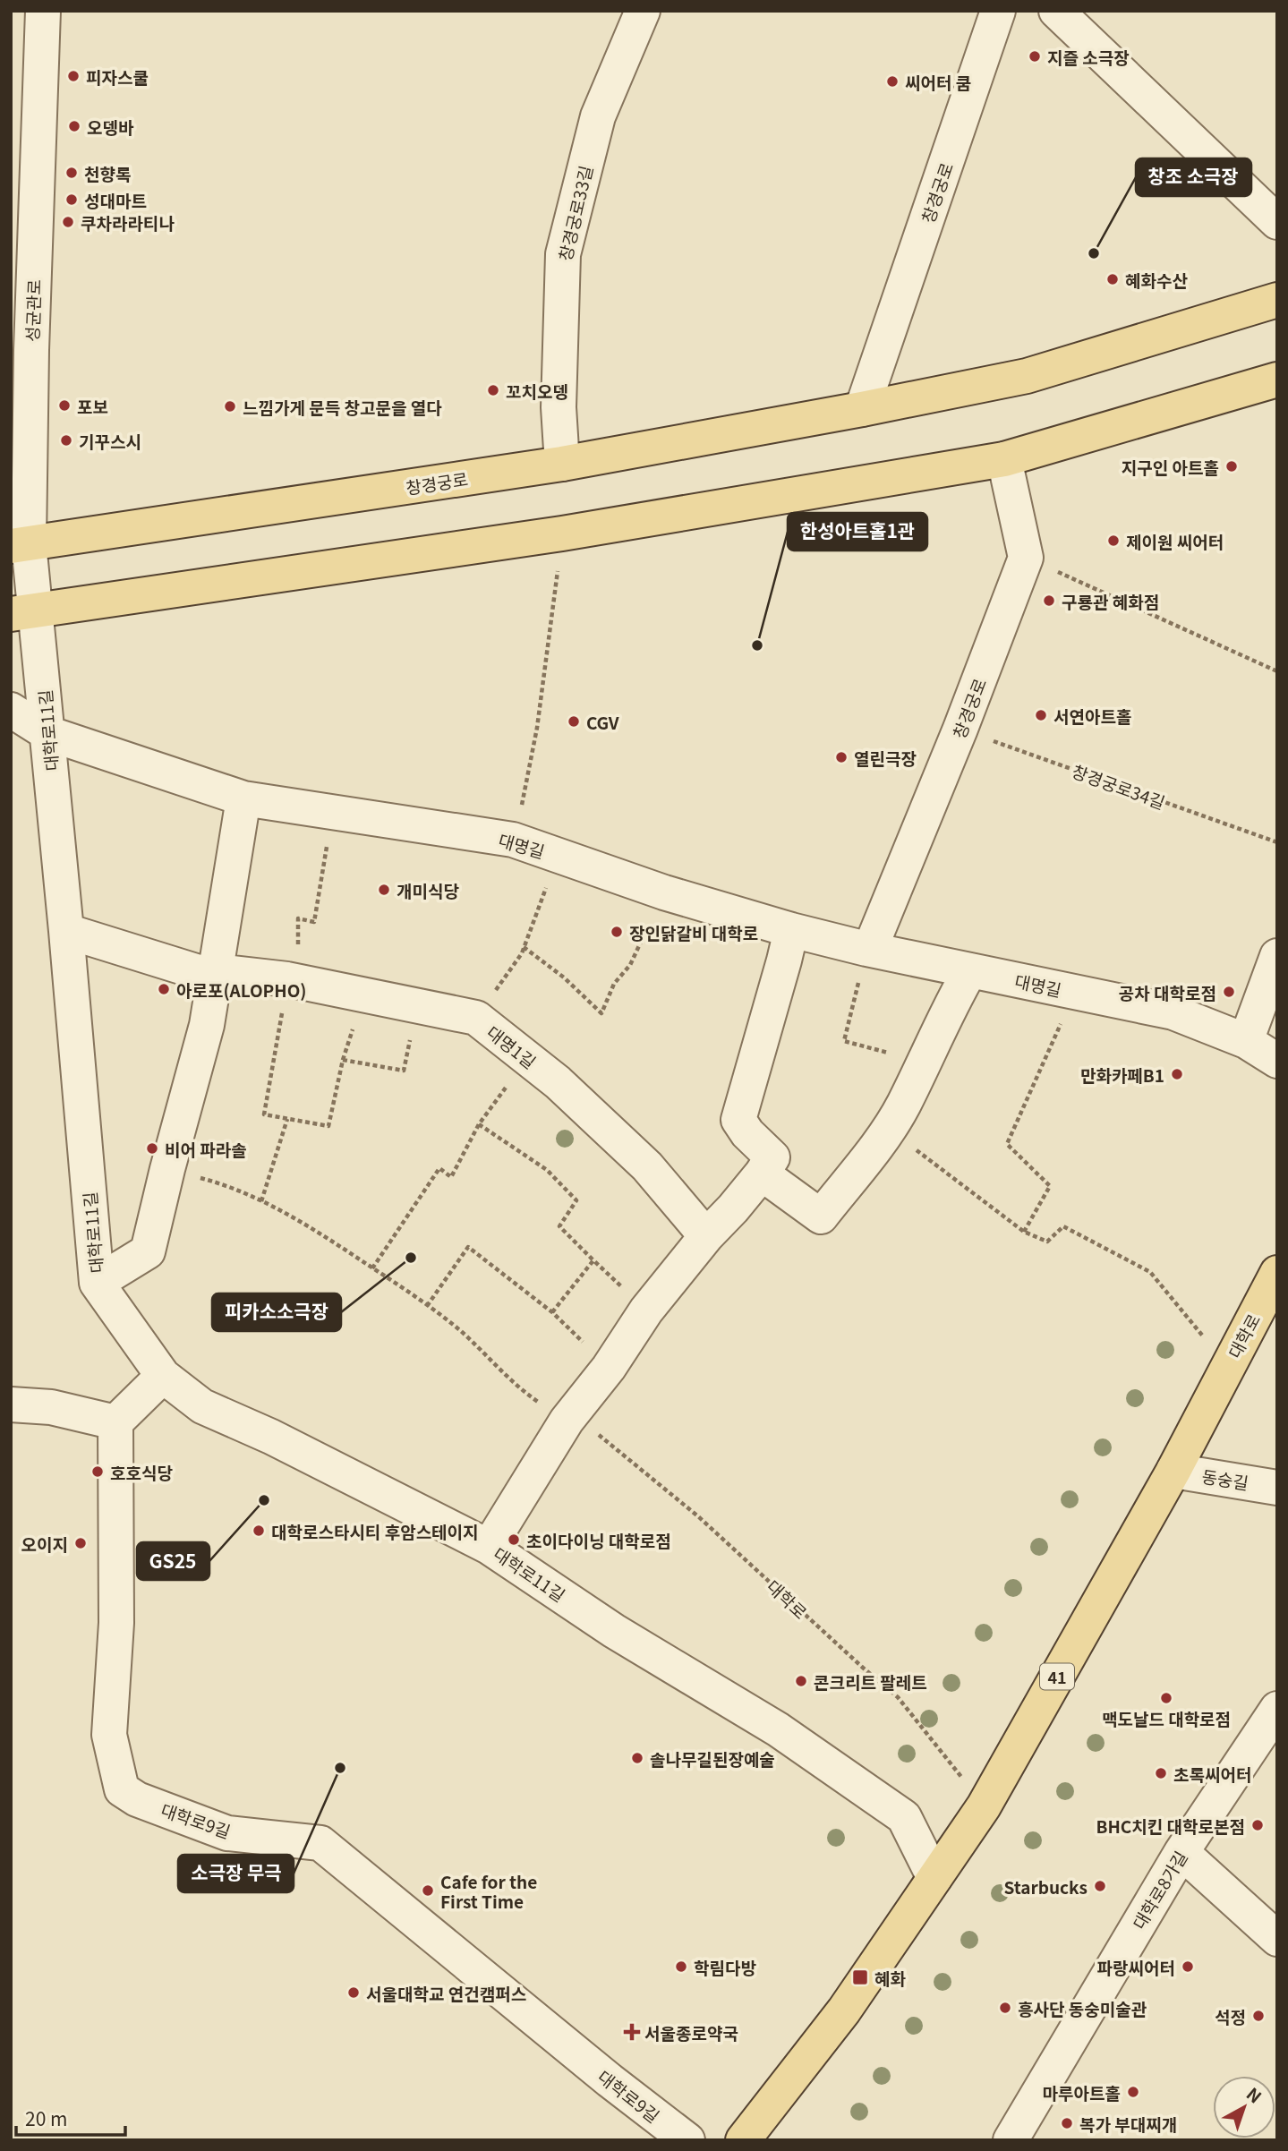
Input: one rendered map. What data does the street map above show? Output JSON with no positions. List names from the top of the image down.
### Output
{
  "streets": {
    "main road": ["창경궁로", "대학로", "41"],
    "street": [
      "창경궁로33길",
      "성균관로",
      "대학로11길",
      "대명길",
      "대명1길",
      "동숭길",
      "대학로9길",
      "대학로8가길"
    ],
    "path": ["창경궁로34길"]
  },
  "crossings": [
    ["창경궁로", "창경궁로33길"],
    ["창경궁로", "성균관로"],
    ["창경궁로", "창경궁로34길"],
    ["창경궁로", "대명길"],
    ["성균관로", "대학로11길"],
    ["대학로11길", "대명길"],
    ["대학로11길", "대명1길"],
    ["대학로11길", "대학로"],
    ["대학로", "동숭길"]
  ],
  "places": {
    "other": [
      "지즐 소극장",
      "피자스쿨",
      "씨어터 쿰",
      "오뎅바",
      "천향록",
      "성대마트",
      "쿠차라라티나",
      "창조 소극장",
      "혜화수산",
      "꼬치오뎅",
      "포보",
      "느낌가게 문득 창고문을 열다",
      "기꾸스시",
      "지구인 아트홀",
      "제이원 씨어터",
      "구룡관 혜화점",
      "한성아트홀1관",
      "서연아트홀",
      "CGV",
      "열린극장",
      "개미식당",
      "장인닭갈비 대학로",
      "아로포(ALOPHO)",
      "공차 대학로점",
      "만화카페B1",
      "비어 파라솔",
      "피카소소극장",
      "호호식당",
      "GS25",
      "대학로스타시티 후암스테이지",
      "초이다이닝 대학로점",
      "오이지",
      "콘크리트 팔레트",
      "맥도날드 대학로점",
      "솔나무길된장예술",
      "소극장 무극",
      "초록씨어터",
      "BHC치킨 대학로본점",
      "Starbucks",
      "Cafe for the First Time",
      "학림다방",
      "파랑씨어터",
      "서울대학교 연건캠퍼스",
      "흥사단 동숭미술관",
      "석정",
      "마루아트홀",
      "복가 부대찌개"
    ],
    "transit": ["혜화"],
    "health": ["서울종로약국"]
  },
  "scale_bar": "20 m",
  "north": "top right"
}
